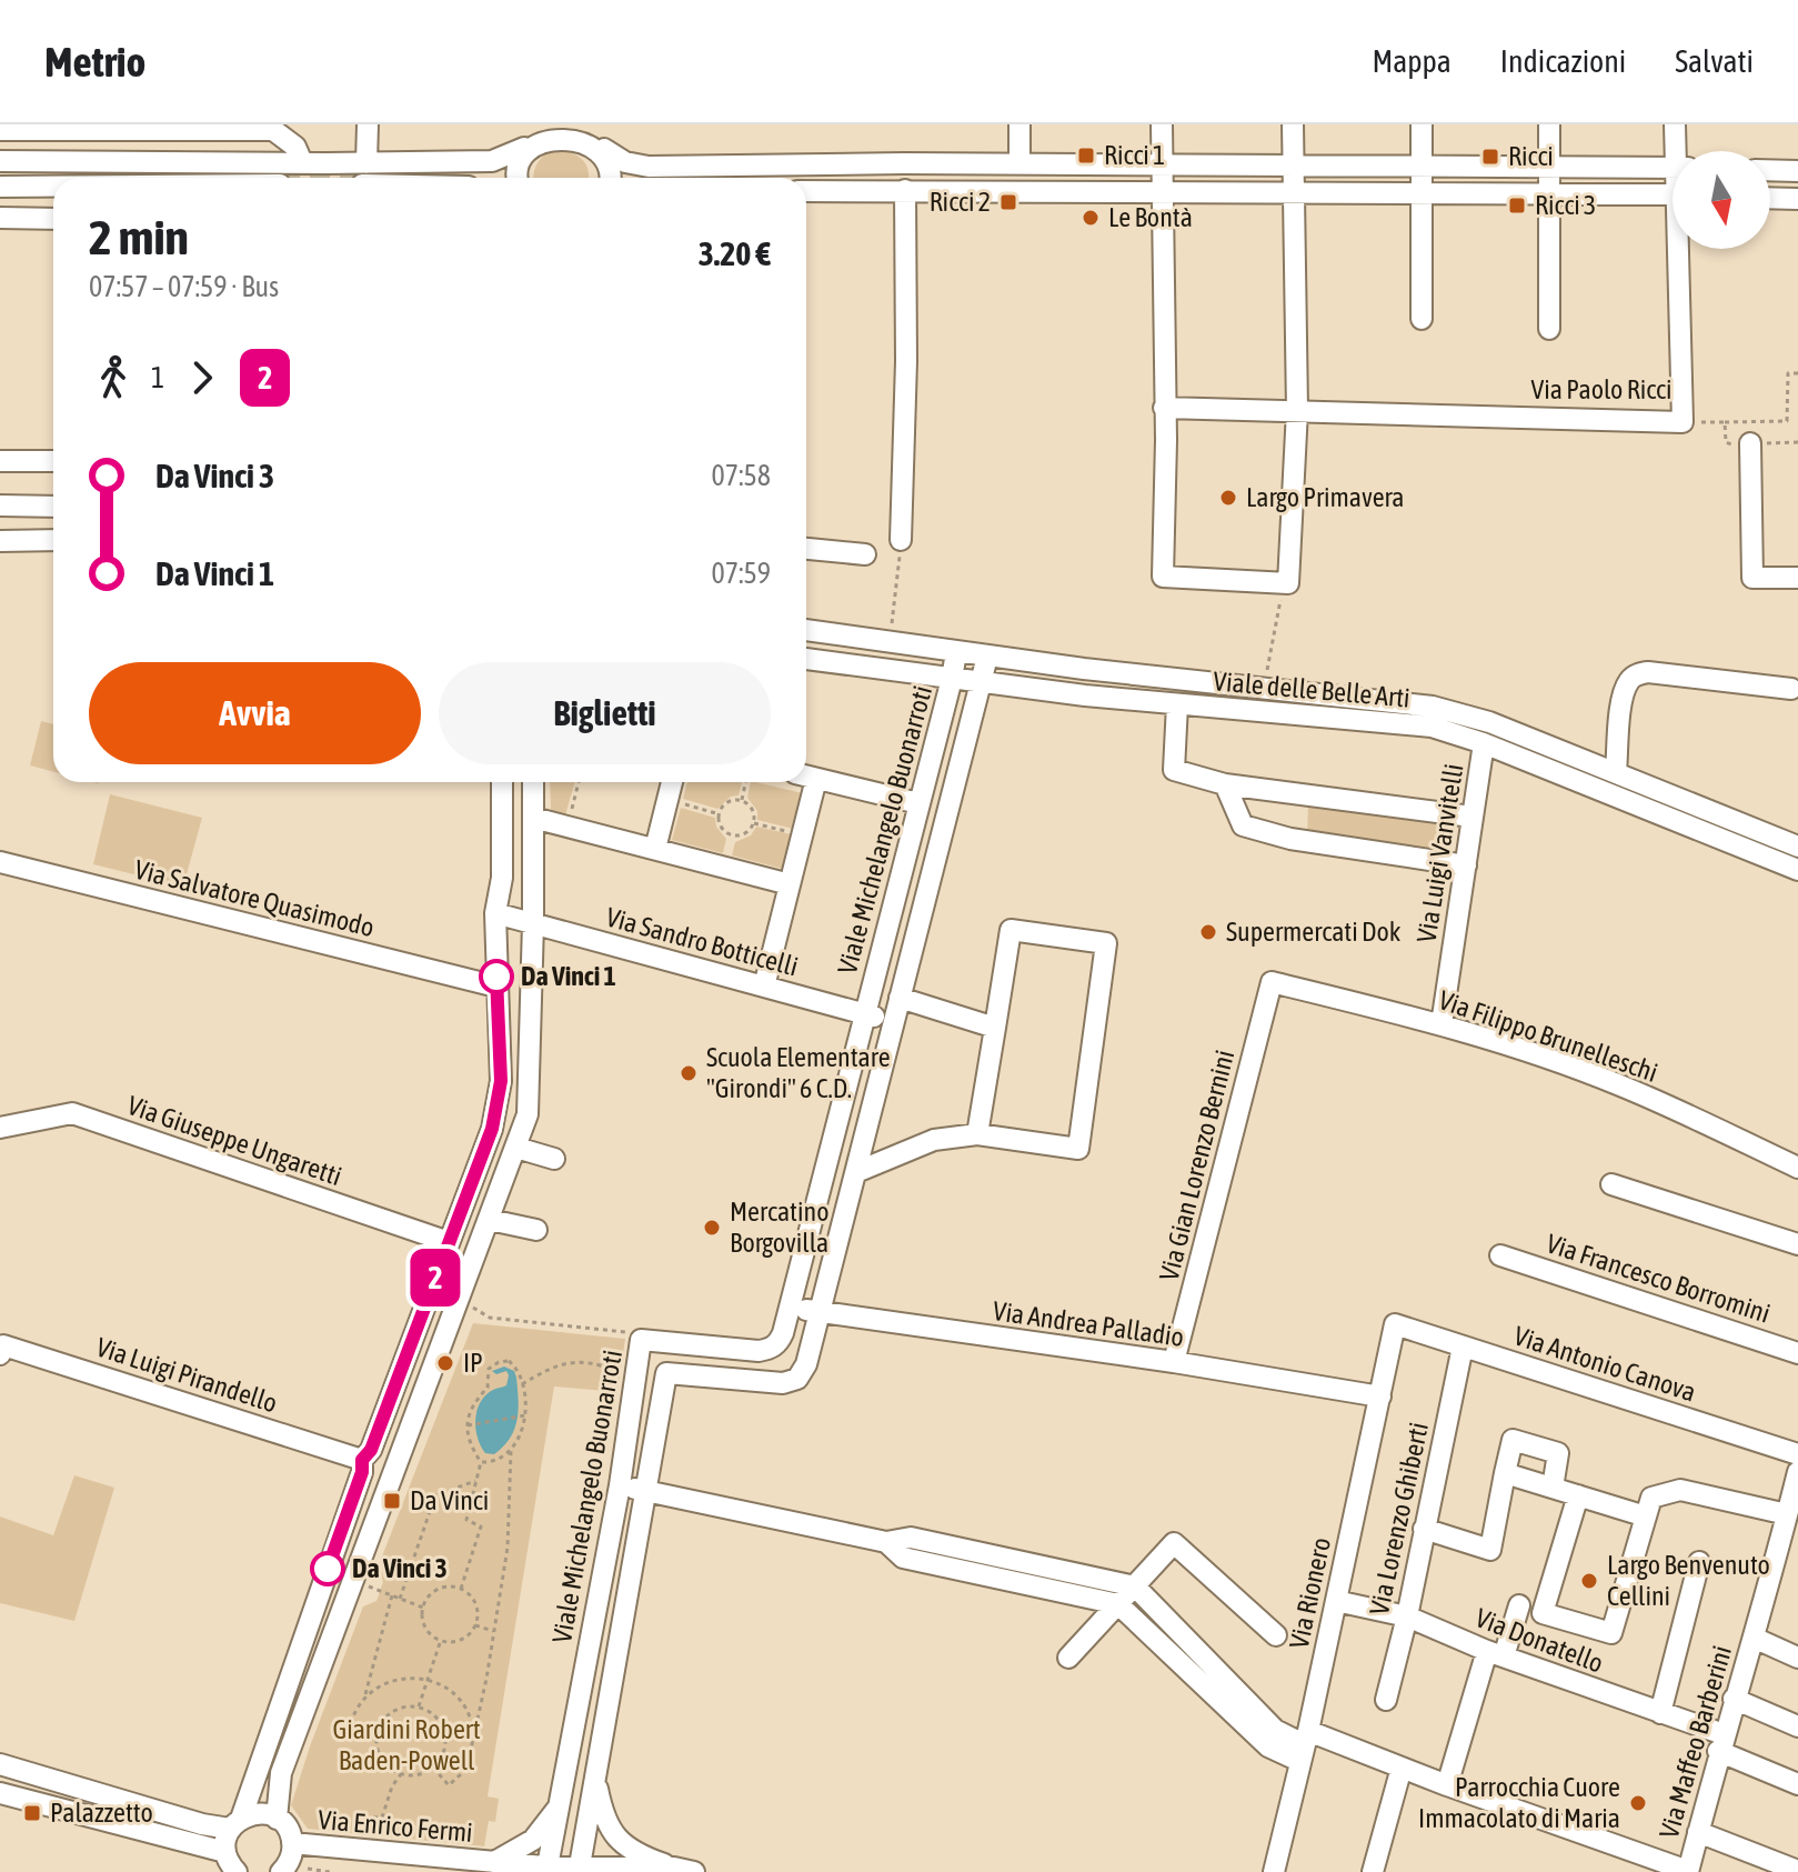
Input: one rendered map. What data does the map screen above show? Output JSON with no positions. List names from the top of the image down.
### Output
{
  "streets": {
    "street": [
      "Via Paolo Ricci",
      "Viale delle Belle Arti",
      "Viale Michelangelo Buonarroti",
      "Via Luigi Vanvitelli",
      "Via Salvatore Quasimodo",
      "Via Sandro Botticelli",
      "Via Filippo Brunelleschi",
      "Via Giuseppe Ungaretti",
      "Via Gian Lorenzo Bernini",
      "Via Francesco Borromini",
      "Via Andrea Palladio",
      "Via Antonio Canova",
      "Via Luigi Pirandello",
      "Via Lorenzo Ghiberti",
      "Via Rionero",
      "Via Donatello",
      "Via Maffeo Barberini",
      "Via Enrico Fermi"
    ]
  },
  "crossings": [
    ["Viale delle Belle Arti", "Viale Michelangelo Buonarroti"],
    ["Viale delle Belle Arti", "Via Luigi Vanvitelli"],
    ["Viale Michelangelo Buonarroti", "Via Sandro Botticelli"],
    ["Viale Michelangelo Buonarroti", "Via Andrea Palladio"],
    ["Viale Michelangelo Buonarroti", "Via Enrico Fermi"],
    ["Via Luigi Vanvitelli", "Via Filippo Brunelleschi"],
    ["Via Filippo Brunelleschi", "Via Gian Lorenzo Bernini"],
    ["Via Gian Lorenzo Bernini", "Via Andrea Palladio"],
    ["Via Andrea Palladio", "Via Rionero"],
    ["Via Antonio Canova", "Via Lorenzo Ghiberti"],
    ["Via Antonio Canova", "Via Rionero"],
    ["Via Lorenzo Ghiberti", "Via Donatello"],
    ["Via Rionero", "Via Donatello"],
    ["Via Donatello", "Via Maffeo Barberini"]
  ],
  "parks": ["Giardini Robert Baden-Powell"],
  "places": {
    "transit": [
      "Ricci 1",
      "Ricci",
      "Ricci 2",
      "Ricci 3",
      "Da Vinci",
      "Palazzetto"
    ],
    "other": [
      "Le Bontà",
      "Largo Primavera",
      "Supermercati Dok",
      "Da Vinci 1",
      "Scuola Elementare \"Girondi\" 6 C.D.",
      "Mercatino Borgovilla",
      "IP",
      "Da Vinci 3",
      "Largo Benvenuto Cellini",
      "Parrocchia Cuore Immacolato di Maria"
    ]
  },
  "lines": ["bus line 2"],
  "north": "bottom",
  "page": {
    "header": "Metrio",
    "nav": ["Mappa", "Indicazioni", "Salvati"],
    "on_map": "2",
    "heading": ["2 min", "07:57 – 07:59 · Bus", "3.20 €"],
    "legs": ["1", "2"],
    "list": [
      {
        "name": "Da Vinci 3",
        "value": "07:58"
      },
      {
        "name": "Da Vinci 1",
        "value": "07:59"
      }
    ],
    "buttons": ["Avvia", "Biglietti"]
  }
}
